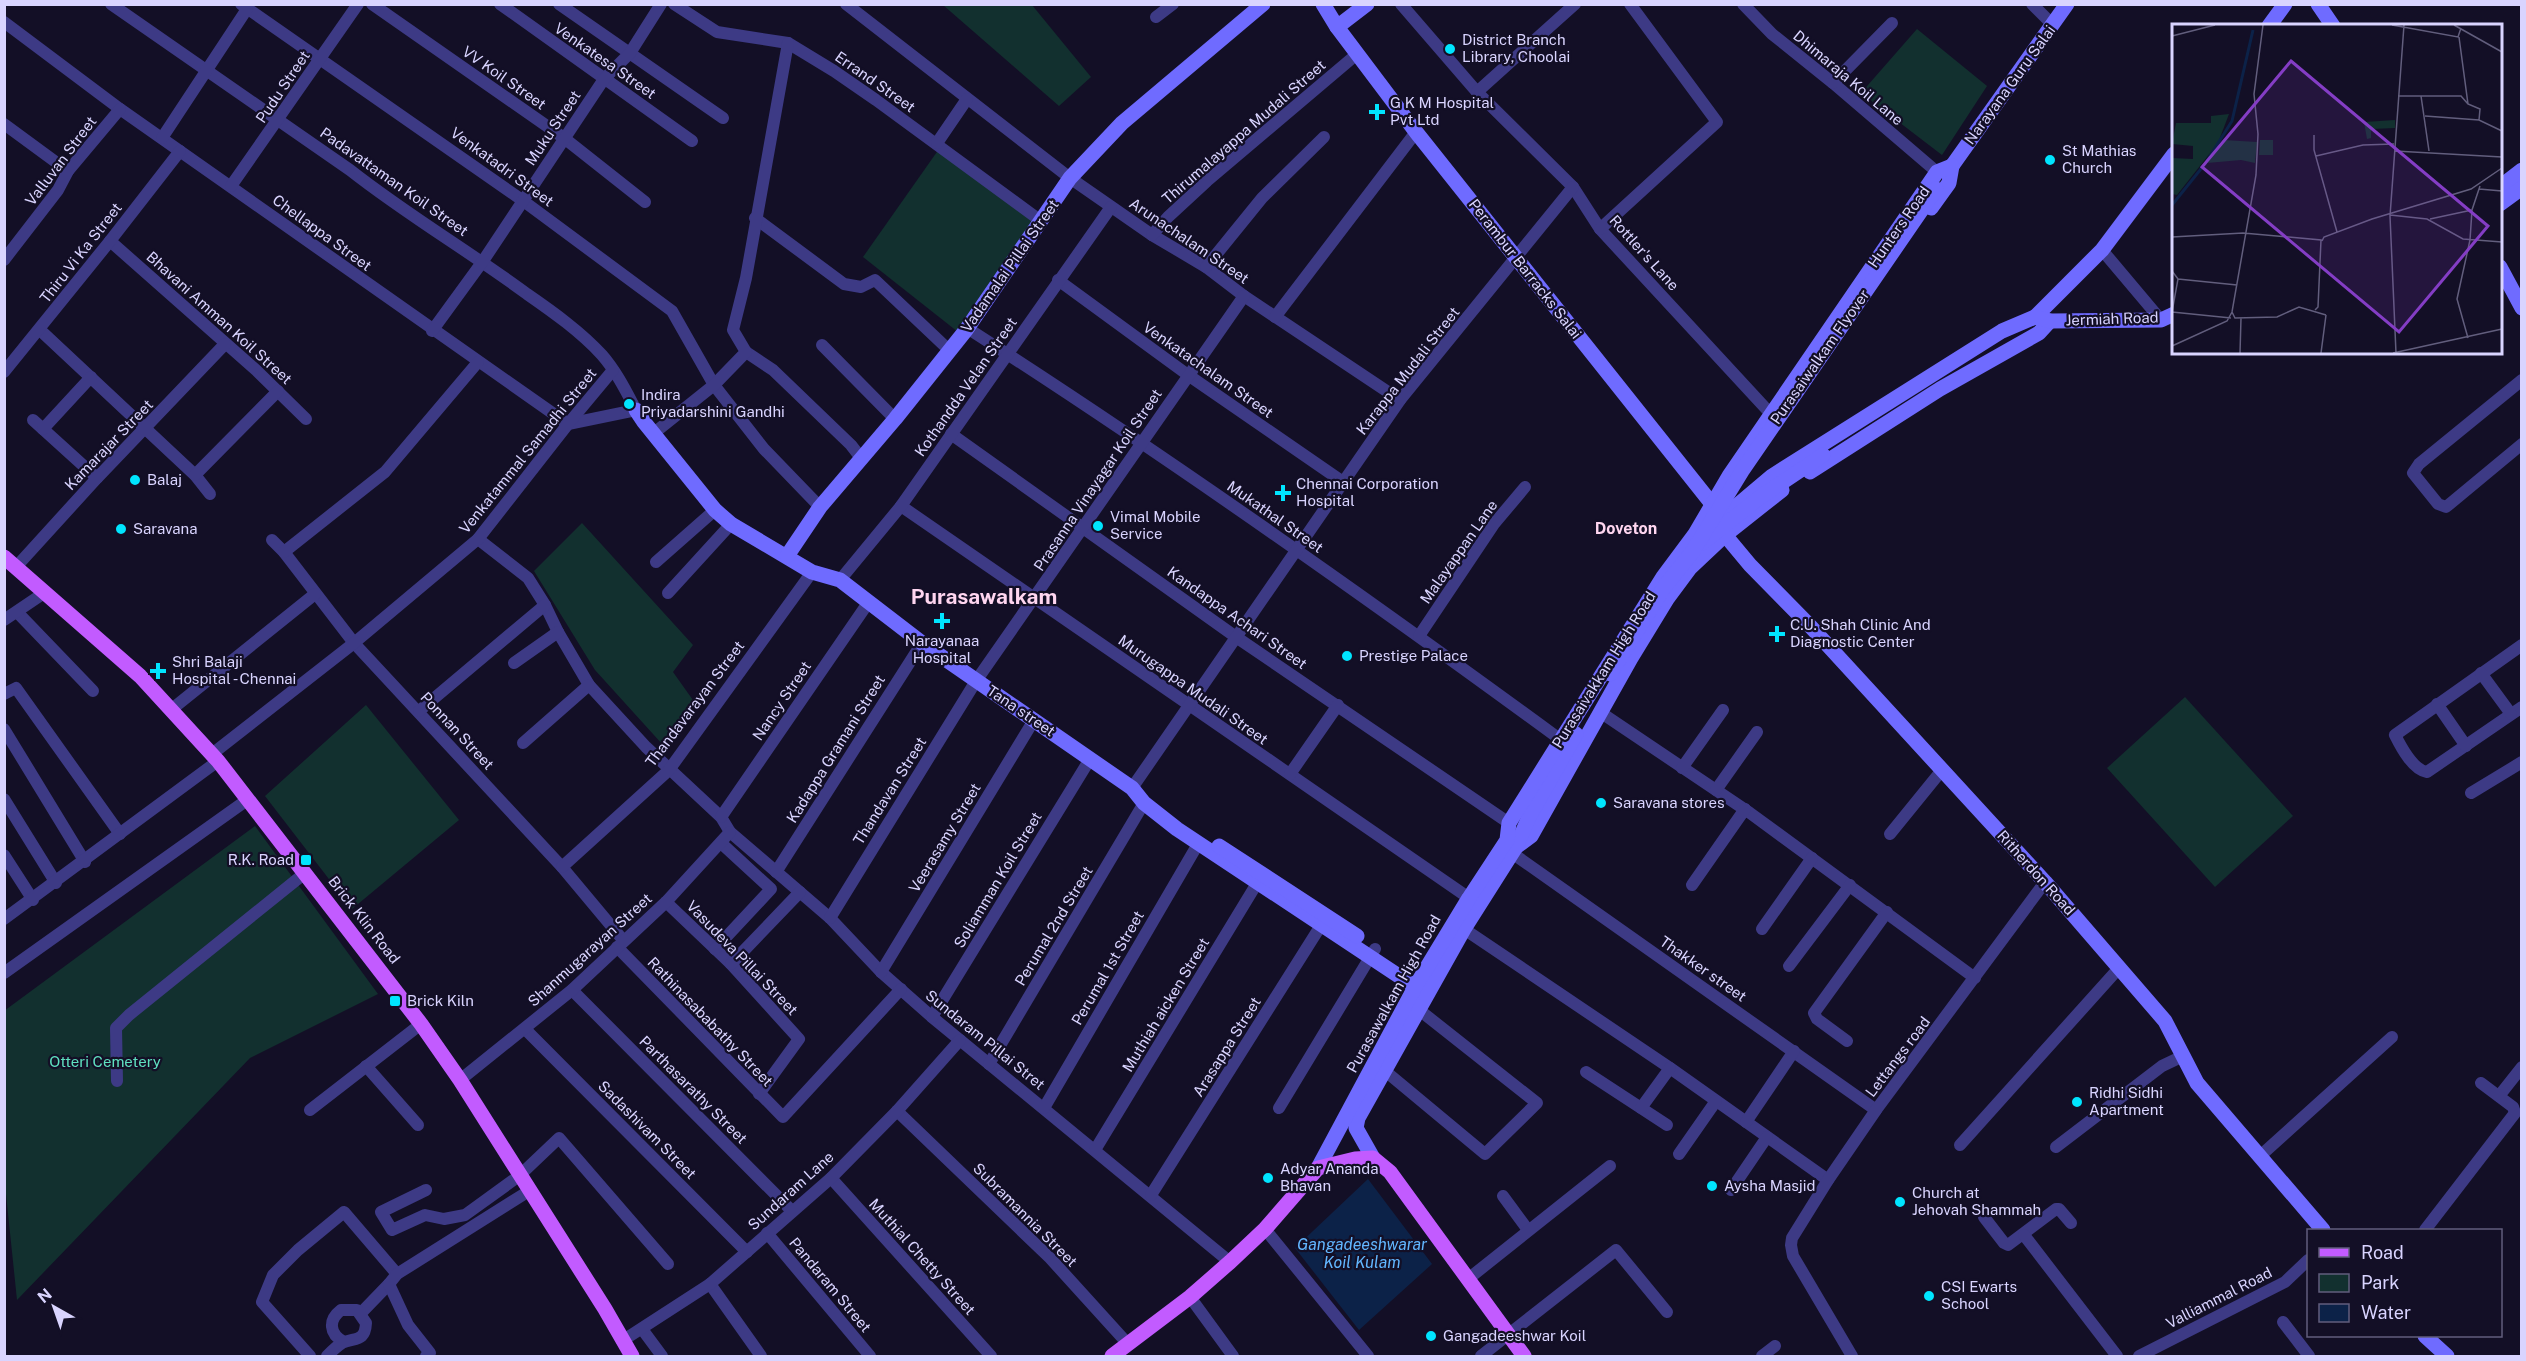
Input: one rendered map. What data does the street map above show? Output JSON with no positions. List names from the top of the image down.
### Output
{
  "streets": {
    "main road": ["Brick Klin Road", "Purasawalkam High Road"],
    "street": [
      "Venkatesa Street",
      "VV Koil Street",
      "Dhimaraja Koil Lane",
      "Errand Street",
      "Narayana Guru Salai",
      "Pudu Street",
      "Muku Street",
      "Thirumalayappa Mudali Street",
      "Valluvan Street",
      "Venkatadri Street",
      "Padavattaman Koil Street",
      "Hunters Road",
      "Chellappa Street",
      "Arunachalam Street",
      "Thiru Vi Ka Street",
      "Rottler's Lane",
      "Vadamalai Pillai Street",
      "Perambur Barracks Salai",
      "Bhavani Amman Koil Street",
      "Jermiah Road",
      "Purasaiwalkam Flyover",
      "Venkatachalam Street",
      "Karappa Mudali Street",
      "Kothandda Velan Street",
      "Kamarajar Street",
      "Venkatammal Samadhi Street",
      "Prasanna Vinayagar Koil Street",
      "Mukathal Street",
      "Malayappan Lane",
      "Kandappa Achari Street",
      "Purasaivakkam High Road",
      "Murugappa Mudali Street",
      "Nancy Street",
      "Thandavarayan Street",
      "Tana street",
      "Ponnan Street",
      "Kadappa Gramani Street",
      "Thandavan Street",
      "Veerasamy Street",
      "Ritherdon Road",
      "Soliamman Koil Street",
      "Perumal 2nd Street",
      "Shanmugarayan Street",
      "Vasudeva Pillai Street",
      "Perumal 1st Street",
      "Thakker street",
      "Muthiah aicken Street",
      "Rathinasababathy Street",
      "Sundaram Pillai Stret",
      "Arasappa Street",
      "Lettangs road",
      "Parthasarathy Street",
      "Sadashivam Street",
      "Sundaram Lane",
      "Subramannia Street",
      "Muthial Chetty Street",
      "Pandaram Street",
      "Valliammal Road"
    ]
  },
  "crossings": [
    ["Venkatesa Street", "Muku Street"],
    ["VV Koil Street", "Muku Street"],
    ["Dhimaraja Koil Lane", "Hunters Road"],
    ["Errand Street", "Vadamalai Pillai Street"],
    ["Narayana Guru Salai", "Hunters Road"],
    ["Narayana Guru Salai", "Purasaiwalkam Flyover"],
    ["Pudu Street", "Venkatadri Street"],
    ["Pudu Street", "Padavattaman Koil Street"],
    ["Pudu Street", "Chellappa Street"],
    ["Muku Street", "Venkatadri Street"],
    ["Muku Street", "Padavattaman Koil Street"],
    ["Muku Street", "Chellappa Street"],
    ["Thirumalayappa Mudali Street", "Arunachalam Street"],
    ["Thirumalayappa Mudali Street", "Perambur Barracks Salai"],
    ["Valluvan Street", "Chellappa Street"],
    ["Venkatadri Street", "Vadamalai Pillai Street"],
    ["Padavattaman Koil Street", "Venkatammal Samadhi Street"],
    ["Padavattaman Koil Street", "Tana street"],
    ["Hunters Road", "Rottler's Lane"],
    ["Hunters Road", "Perambur Barracks Salai"],
    ["Hunters Road", "Purasaiwalkam Flyover"],
    ["Hunters Road", "Purasaivakkam High Road"],
    ["Hunters Road", "Ritherdon Road"],
    ["Chellappa Street", "Thiru Vi Ka Street"],
    ["Chellappa Street", "Venkatammal Samadhi Street"],
    ["Arunachalam Street", "Vadamalai Pillai Street"],
    ["Arunachalam Street", "Karappa Mudali Street"],
    ["Arunachalam Street", "Kothandda Velan Street"],
    ["Arunachalam Street", "Prasanna Vinayagar Koil Street"],
    ["Thiru Vi Ka Street", "Bhavani Amman Koil Street"],
    ["Rottler's Lane", "Karappa Mudali Street"],
    ["Vadamalai Pillai Street", "Mukathal Street"],
    ["Vadamalai Pillai Street", "Tana street"],
    ["Perambur Barracks Salai", "Karappa Mudali Street"],
    ["Perambur Barracks Salai", "Purasaivakkam High Road"],
    ["Perambur Barracks Salai", "Ritherdon Road"],
    ["Bhavani Amman Koil Street", "Kamarajar Street"],
    ["Jermiah Road", "Purasaiwalkam Flyover"],
    ["Purasaiwalkam Flyover", "Kandappa Achari Street"],
    ["Purasaiwalkam Flyover", "Purasaivakkam High Road"],
    ["Purasaiwalkam Flyover", "Thakker street"],
    ["Purasaiwalkam Flyover", "Purasawalkam High Road"],
    ["Venkatachalam Street", "Karappa Mudali Street"],
    ["Venkatachalam Street", "Kothandda Velan Street"],
    ["Venkatachalam Street", "Prasanna Vinayagar Koil Street"],
    ["Karappa Mudali Street", "Mukathal Street"],
    ["Karappa Mudali Street", "Kandappa Achari Street"],
    ["Karappa Mudali Street", "Murugappa Mudali Street"],
    ["Karappa Mudali Street", "Tana street"],
    ["Kothandda Velan Street", "Mukathal Street"],
    ["Kothandda Velan Street", "Kandappa Achari Street"],
    ["Kothandda Velan Street", "Murugappa Mudali Street"],
    ["Kothandda Velan Street", "Tana street"],
    ["Kamarajar Street", "Brick Klin Road"],
    ["Venkatammal Samadhi Street", "Ponnan Street"],
    ["Venkatammal Samadhi Street", "Brick Klin Road"],
    ["Venkatammal Samadhi Street", "Sundaram Pillai Stret"],
    ["Prasanna Vinayagar Koil Street", "Mukathal Street"],
    ["Prasanna Vinayagar Koil Street", "Kandappa Achari Street"],
    ["Prasanna Vinayagar Koil Street", "Murugappa Mudali Street"],
    ["Prasanna Vinayagar Koil Street", "Tana street"],
    ["Prasanna Vinayagar Koil Street", "Thandavan Street"],
    ["Mukathal Street", "Malayappan Lane"],
    ["Mukathal Street", "Purasaivakkam High Road"],
    ["Kandappa Achari Street", "Purasaivakkam High Road"],
    ["Kandappa Achari Street", "Thakker street"],
    ["Kandappa Achari Street", "Purasawalkam High Road"],
    ["Purasaivakkam High Road", "Ritherdon Road"],
    ["Purasaivakkam High Road", "Thakker street"],
    ["Purasaivakkam High Road", "Purasawalkam High Road"],
    ["Murugappa Mudali Street", "Purasawalkam High Road"],
    ["Nancy Street", "Tana street"],
    ["Nancy Street", "Sundaram Pillai Stret"],
    ["Thandavarayan Street", "Tana street"],
    ["Thandavarayan Street", "Ponnan Street"],
    ["Thandavarayan Street", "Sundaram Pillai Stret"],
    ["Tana street", "Kadappa Gramani Street"],
    ["Tana street", "Thandavan Street"],
    ["Tana street", "Veerasamy Street"],
    ["Tana street", "Soliamman Koil Street"],
    ["Tana street", "Perumal 2nd Street"],
    ["Tana street", "Perumal 1st Street"],
    ["Tana street", "Muthiah aicken Street"],
    ["Ponnan Street", "Shanmugarayan Street"],
    ["Ponnan Street", "Rathinasababathy Street"],
    ["Kadappa Gramani Street", "Sundaram Pillai Stret"],
    ["Thandavan Street", "Sundaram Pillai Stret"],
    ["Veerasamy Street", "Sundaram Pillai Stret"],
    ["Ritherdon Road", "Lettangs road"],
    ["Soliamman Koil Street", "Sundaram Pillai Stret"],
    ["Brick Klin Road", "Shanmugarayan Street"],
    ["Brick Klin Road", "Sundaram Lane"],
    ["Perumal 2nd Street", "Sundaram Pillai Stret"],
    ["Shanmugarayan Street", "Vasudeva Pillai Street"],
    ["Shanmugarayan Street", "Rathinasababathy Street"],
    ["Shanmugarayan Street", "Sundaram Pillai Stret"],
    ["Shanmugarayan Street", "Parthasarathy Street"],
    ["Shanmugarayan Street", "Sadashivam Street"],
    ["Vasudeva Pillai Street", "Rathinasababathy Street"],
    ["Perumal 1st Street", "Sundaram Pillai Stret"],
    ["Thakker street", "Purasawalkam High Road"],
    ["Thakker street", "Lettangs road"],
    ["Purasawalkam High Road", "Sundaram Pillai Stret"],
    ["Purasawalkam High Road", "Subramannia Street"],
    ["Muthiah aicken Street", "Sundaram Pillai Stret"],
    ["Rathinasababathy Street", "Sundaram Pillai Stret"],
    ["Sundaram Pillai Stret", "Arasappa Street"],
    ["Sundaram Pillai Stret", "Sundaram Lane"],
    ["Parthasarathy Street", "Sundaram Lane"],
    ["Sadashivam Street", "Sundaram Lane"],
    ["Sundaram Lane", "Subramannia Street"],
    ["Sundaram Lane", "Muthial Chetty Street"],
    ["Sundaram Lane", "Pandaram Street"]
  ],
  "districts": ["Doveton", "Purasawalkam"],
  "water": ["Gangadeeshwarar Koil Kulam"],
  "parks": ["Otteri Cemetery"],
  "places": {
    "other": [
      "District Branch Library, Choolai",
      "St Mathias Church",
      "Indira Priyadarshini Gandhi",
      "Balaj",
      "Vimal Mobile Service",
      "Saravana",
      "Prestige Palace",
      "Saravana stores",
      "Ridhi Sidhi Apartment",
      "Adyar Ananda Bhavan",
      "Aysha Masjid",
      "Church at Jehovah Shammah",
      "CSI Ewarts School",
      "Gangadeeshwar Koil"
    ],
    "health": [
      "G K M Hospital Pvt Ltd",
      "Chennai Corporation Hospital",
      "Narayanaa Hospital",
      "C.U. Shah Clinic And Diagnostic Center",
      "Shri Balaji Hospital - Chennai"
    ],
    "transit": ["R.K. Road", "Brick Kiln"]
  },
  "legend": ["Road", "Park", "Water"],
  "north": "top left"
}
